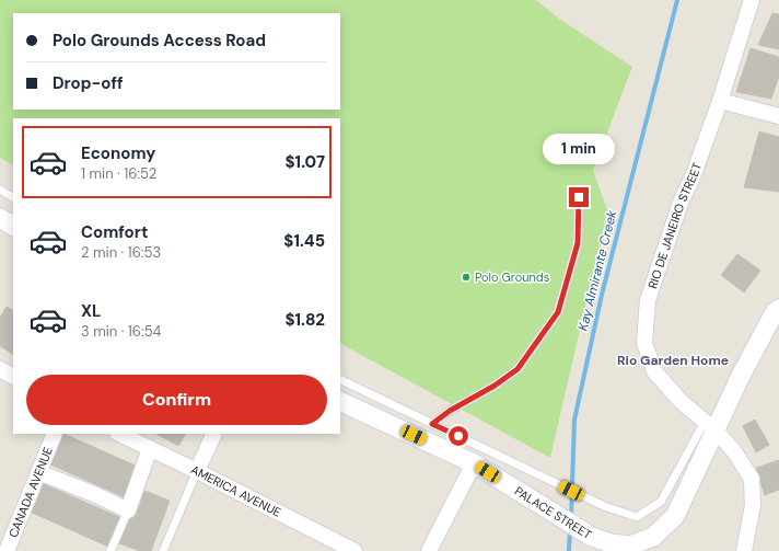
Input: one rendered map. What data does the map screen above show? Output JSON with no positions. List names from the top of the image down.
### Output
{
  "streets": {
    "street": [
      "RIO DE JANEIRO STREET",
      "CANADA AVENUE",
      "AMERICA AVENUE",
      "PALACE STREET"
    ]
  },
  "crossings": [
    ["RIO DE JANEIRO STREET", "PALACE STREET"]
  ],
  "districts": ["Rio Garden Home"],
  "water": ["Kay Almirante Creek"],
  "places": ["Polo Grounds"],
  "page": {
    "banner": ["Polo Grounds Access Road", "Drop-off"],
    "list": [
      {
        "name": "Economy",
        "note": "1 min · 16:52",
        "value": "$1.07"
      },
      {
        "name": "Comfort",
        "note": "2 min · 16:53",
        "value": "$1.45"
      },
      {
        "name": "XL",
        "note": "3 min · 16:54",
        "value": "$1.82"
      }
    ],
    "bubble": "1 min",
    "buttons": "Confirm"
  }
}
